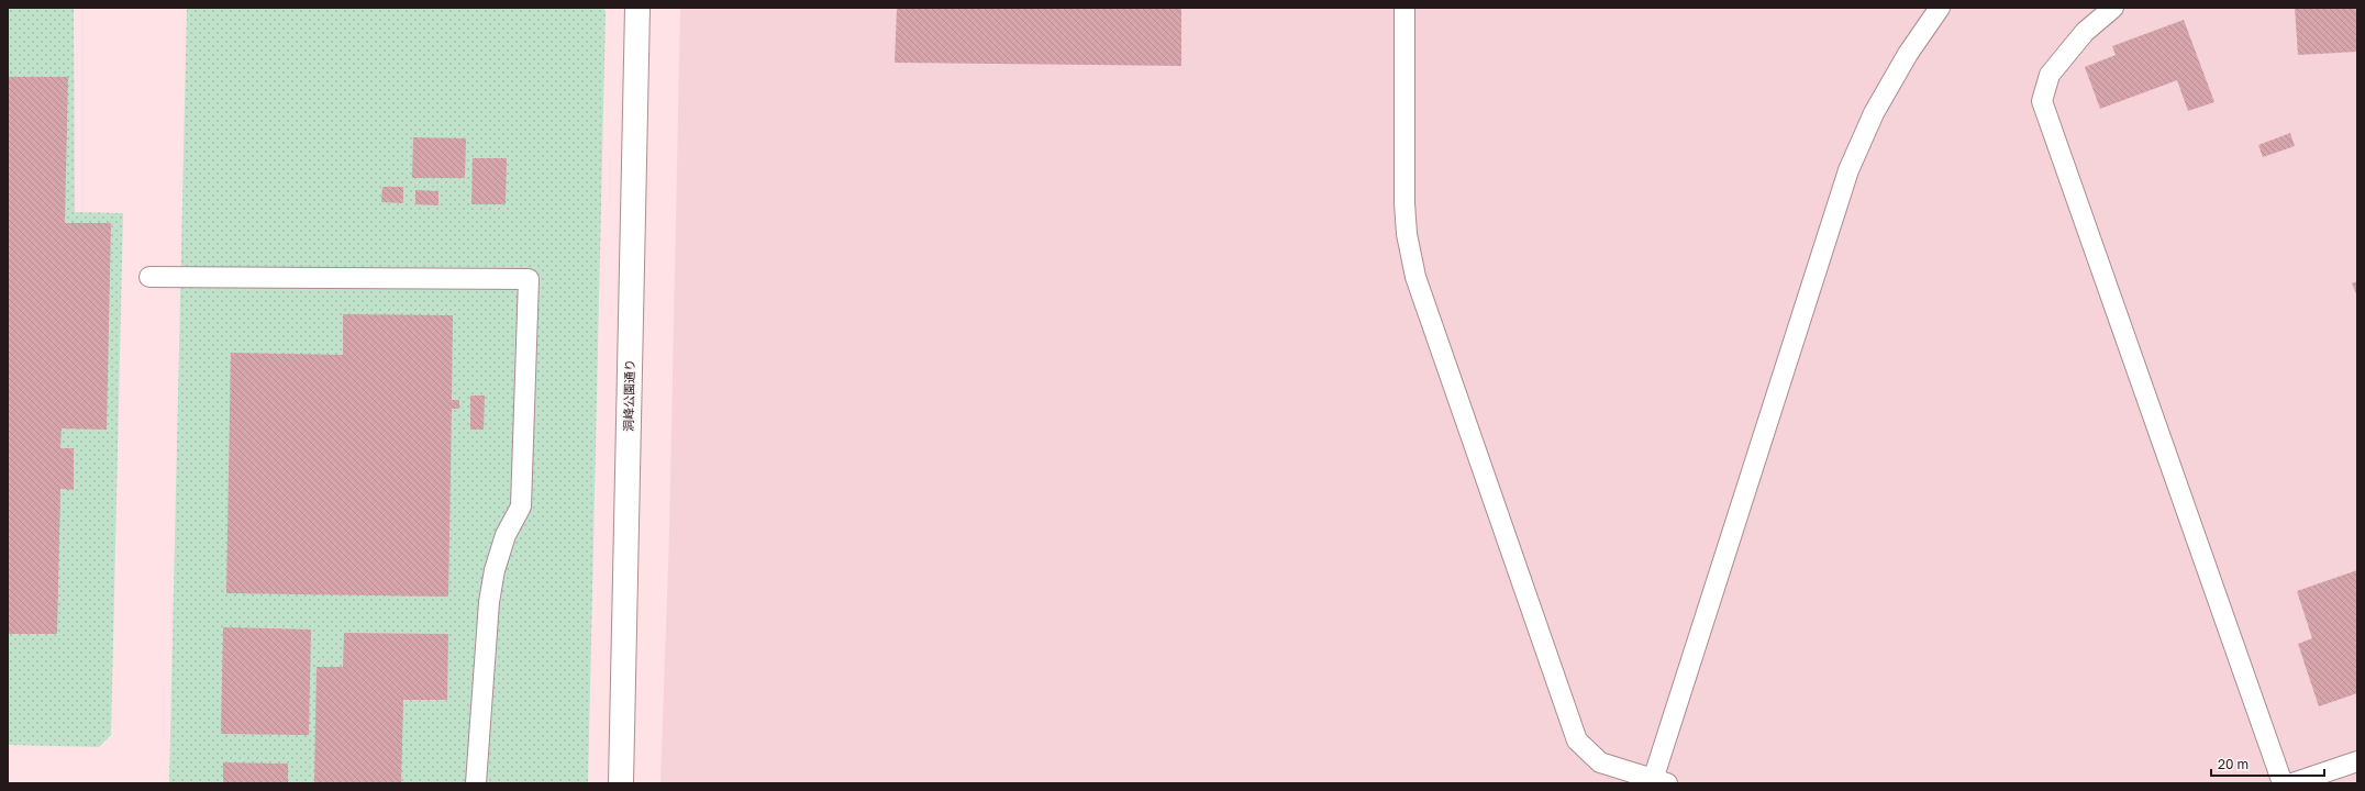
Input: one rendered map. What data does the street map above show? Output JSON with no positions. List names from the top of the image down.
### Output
{
  "streets": {
    "street": ["洞峰公園通り"]
  },
  "scale_bar": "20 m"
}
